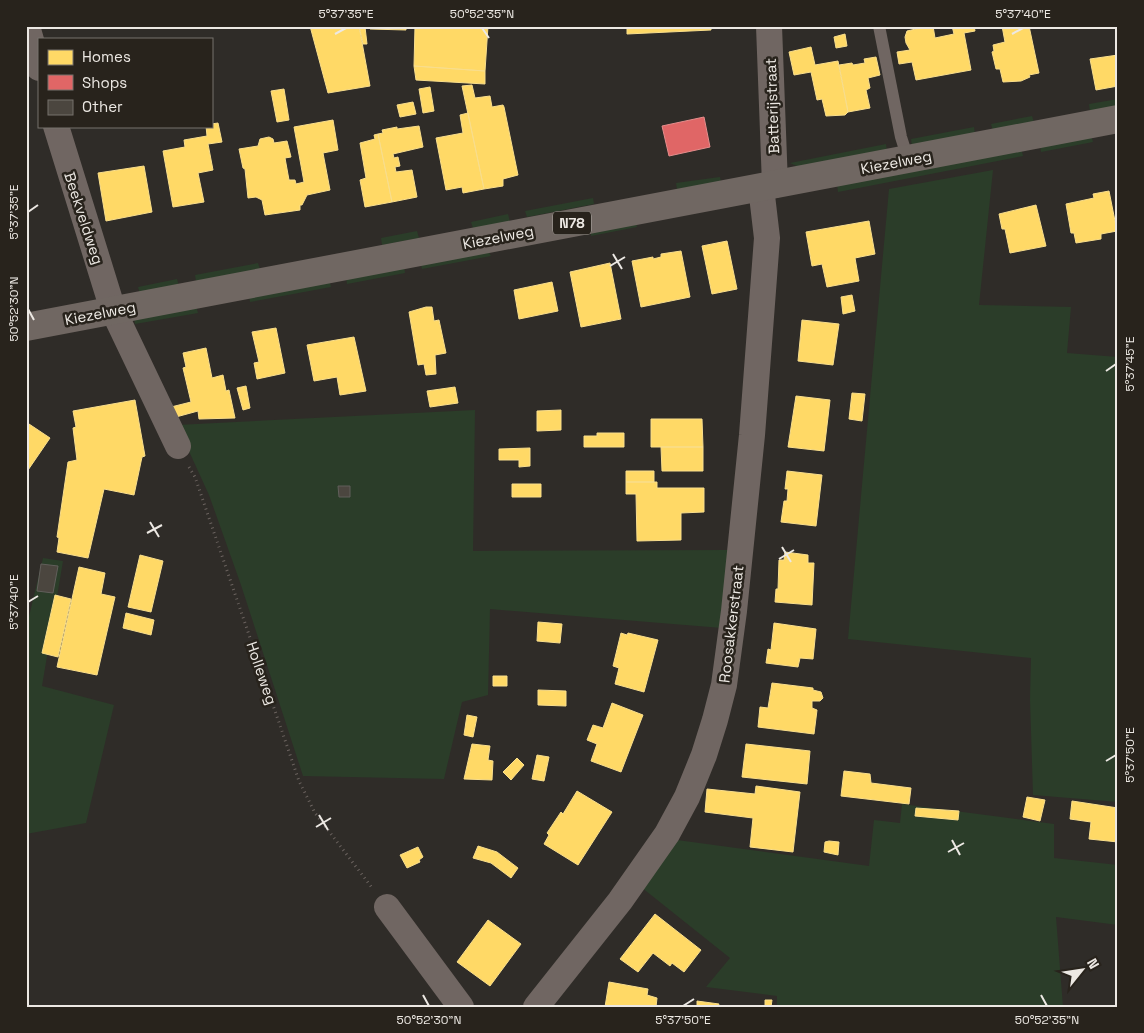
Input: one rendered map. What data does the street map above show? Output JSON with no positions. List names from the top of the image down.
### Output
{
  "streets": {
    "main road": ["Kiezelweg", "N78"],
    "street": ["Batterijstraat", "Beekveldweg", "Roosakkerstraat"],
    "path": ["Holleweg"]
  },
  "crossings": [
    ["Batterijstraat", "Kiezelweg"],
    ["Batterijstraat", "Roosakkerstraat"],
    ["Kiezelweg", "Beekveldweg"],
    ["Kiezelweg", "Roosakkerstraat"]
  ],
  "legend": ["Homes", "Shops", "Other"],
  "north": "top right",
  "coordinates": [
    "5°37'35\"E",
    "50°52'35\"N",
    "5°37'40\"E",
    "50°52'30\"N",
    "5°37'45\"E",
    "5°37'50\"E"
  ]
}
